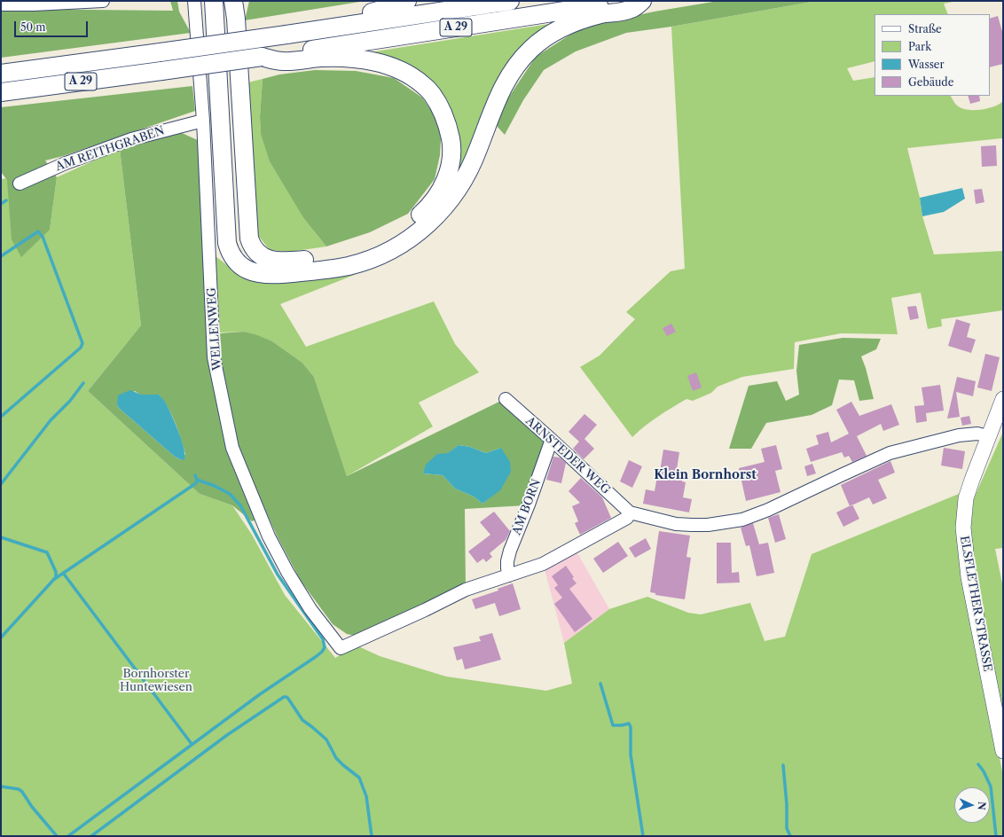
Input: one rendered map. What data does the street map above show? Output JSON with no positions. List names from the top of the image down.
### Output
{
  "streets": {
    "highway": ["A 29"],
    "main road": ["ELSFLETHER STRASSE"],
    "street": [
      "AM REITHGRABEN",
      "WELLENWEG",
      "ARNSTEDER WEG",
      "AM BORN"
    ]
  },
  "crossings": [
    ["AM REITHGRABEN", "WELLENWEG"],
    ["WELLENWEG", "AM BORN"],
    ["ARNSTEDER WEG", "AM BORN"]
  ],
  "districts": ["Klein Bornhorst"],
  "parks": ["Bornhorster Huntewiesen"],
  "legend": [
    "Straße",
    "Park",
    "Wasser",
    "Gebäude"
  ],
  "scale_bar": "50 m",
  "north": "right"
}
